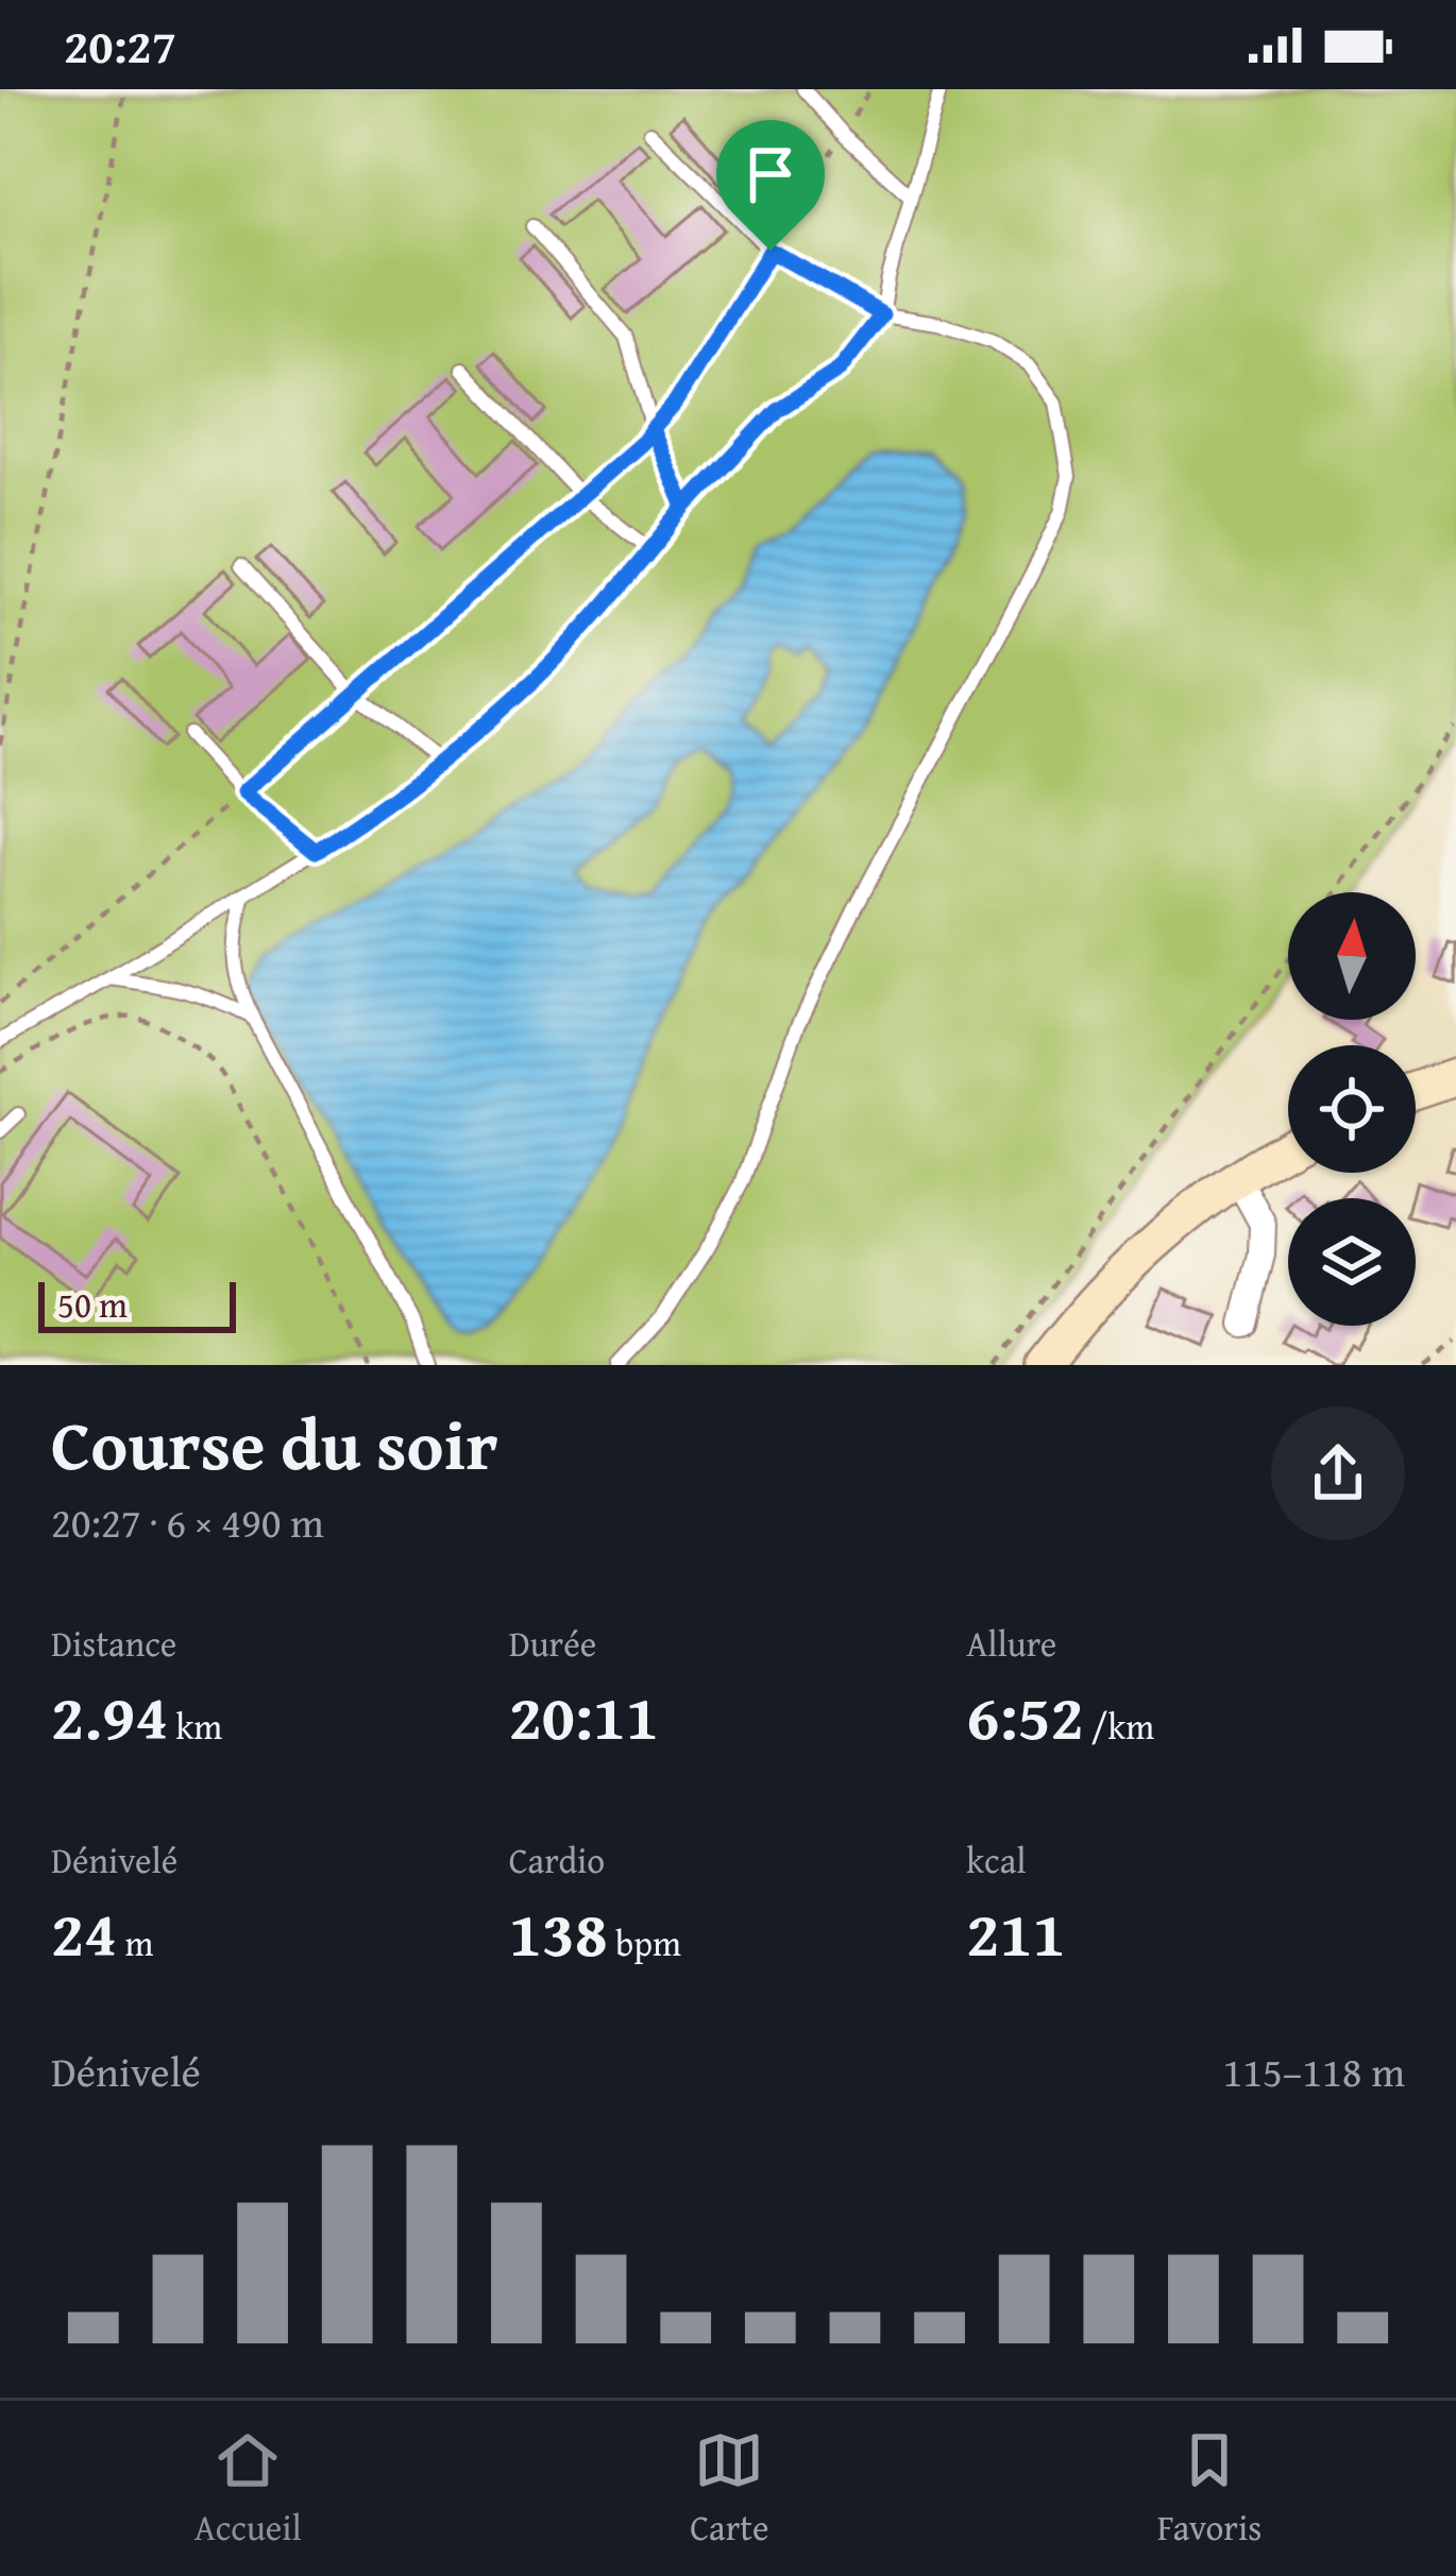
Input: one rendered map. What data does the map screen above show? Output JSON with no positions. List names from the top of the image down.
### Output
{
  "scale_bar": "50 m",
  "north": "top",
  "page": {
    "status": "20:27",
    "scale": "50 m",
    "heading": ["Course du soir", "20:27 · 6 × 490 m"],
    "stats": [
      ["Distance", "2.94 km"],
      ["Durée", "20:11"],
      ["Allure", "6:52 /km"],
      ["Dénivelé", "24 m"],
      ["Cardio", "138 bpm"],
      ["kcal", "211"]
    ],
    "chart": ["Dénivelé", "115–118 m"],
    "tabs": ["Accueil", "Carte", "Favoris"]
  }
}
